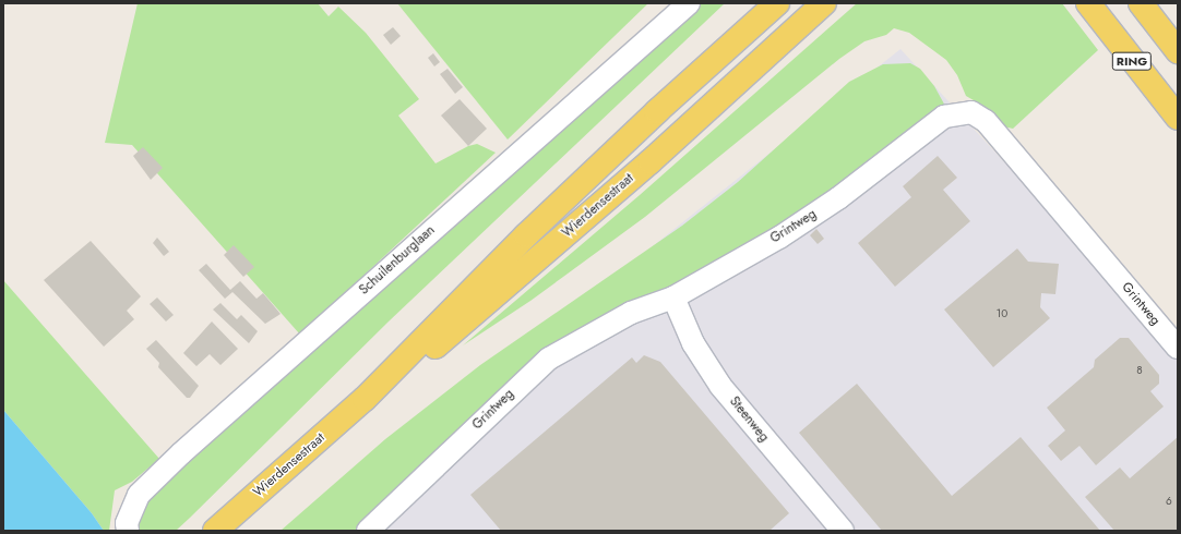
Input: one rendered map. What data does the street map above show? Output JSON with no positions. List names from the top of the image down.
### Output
{
  "streets": {
    "main road": ["RING", "Wierdensestraat"],
    "street": ["Grintweg", "Schuilenburglaan", "Steenweg"]
  },
  "crossings": [
    ["Grintweg", "Steenweg"]
  ],
  "house_numbers": ["10", "8", "6"]
}
